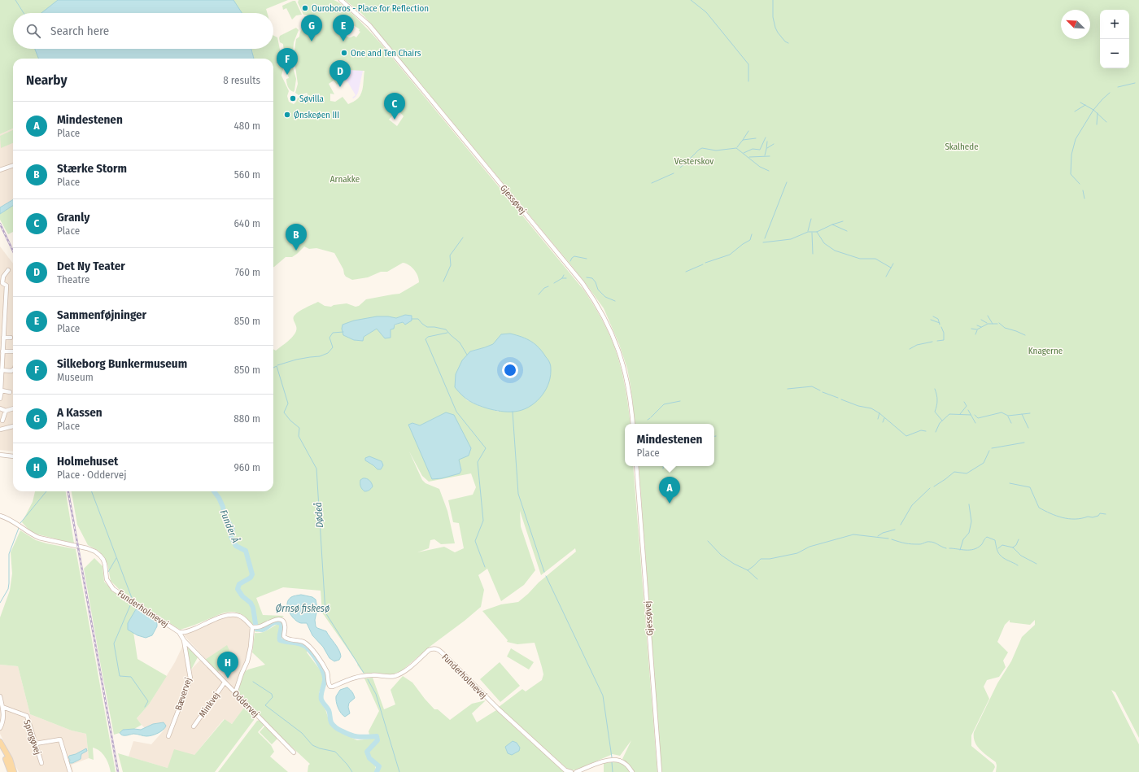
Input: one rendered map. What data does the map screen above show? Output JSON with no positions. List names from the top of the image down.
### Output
{
  "streets": {
    "street": [
      "Gjessøvej",
      "Funderholmevej",
      "Bævervej",
      "Oddervej",
      "Minkvej",
      "Sprogøvej"
    ]
  },
  "crossings": [
    ["Funderholmevej", "Bævervej"],
    ["Bævervej", "Oddervej"],
    ["Oddervej", "Minkvej"]
  ],
  "water": ["Dødeå", "Funder Å", "Ørnsø fiskesø"],
  "parks": [
    "Skalhede",
    "Vesterskov",
    "Arnakke",
    "Knagerne"
  ],
  "places": [
    "Ouroboros - Place for Reflection",
    "One and Ten Chairs",
    "Søvilla",
    "Ønskeøen III"
  ],
  "north": "top left",
  "page": {
    "map_buttons": ["+", "−"],
    "search": "Search here",
    "pins": [
      "E",
      "G",
      "F",
      "D",
      "C",
      "B",
      "A",
      "H"
    ],
    "heading": ["Nearby", "8 results"],
    "list": [
      {
        "mark": "A",
        "name": "Mindestenen",
        "note": "Place",
        "value": "480 m"
      },
      {
        "mark": "B",
        "name": "Stærke Storm",
        "note": "Place",
        "value": "560 m"
      },
      {
        "mark": "C",
        "name": "Granly",
        "note": "Place",
        "value": "640 m"
      },
      {
        "mark": "D",
        "name": "Det Ny Teater",
        "note": "Theatre",
        "value": "760 m"
      },
      {
        "mark": "E",
        "name": "Sammenføjninger",
        "note": "Place",
        "value": "850 m"
      },
      {
        "mark": "F",
        "name": "Silkeborg Bunkermuseum",
        "note": "Museum",
        "value": "850 m"
      },
      {
        "mark": "G",
        "name": "A Kassen",
        "note": "Place",
        "value": "880 m"
      },
      {
        "mark": "H",
        "name": "Holmehuset",
        "note": "Place · Oddervej",
        "value": "960 m"
      }
    ],
    "popup": ["Mindestenen", "Place"]
  }
}
